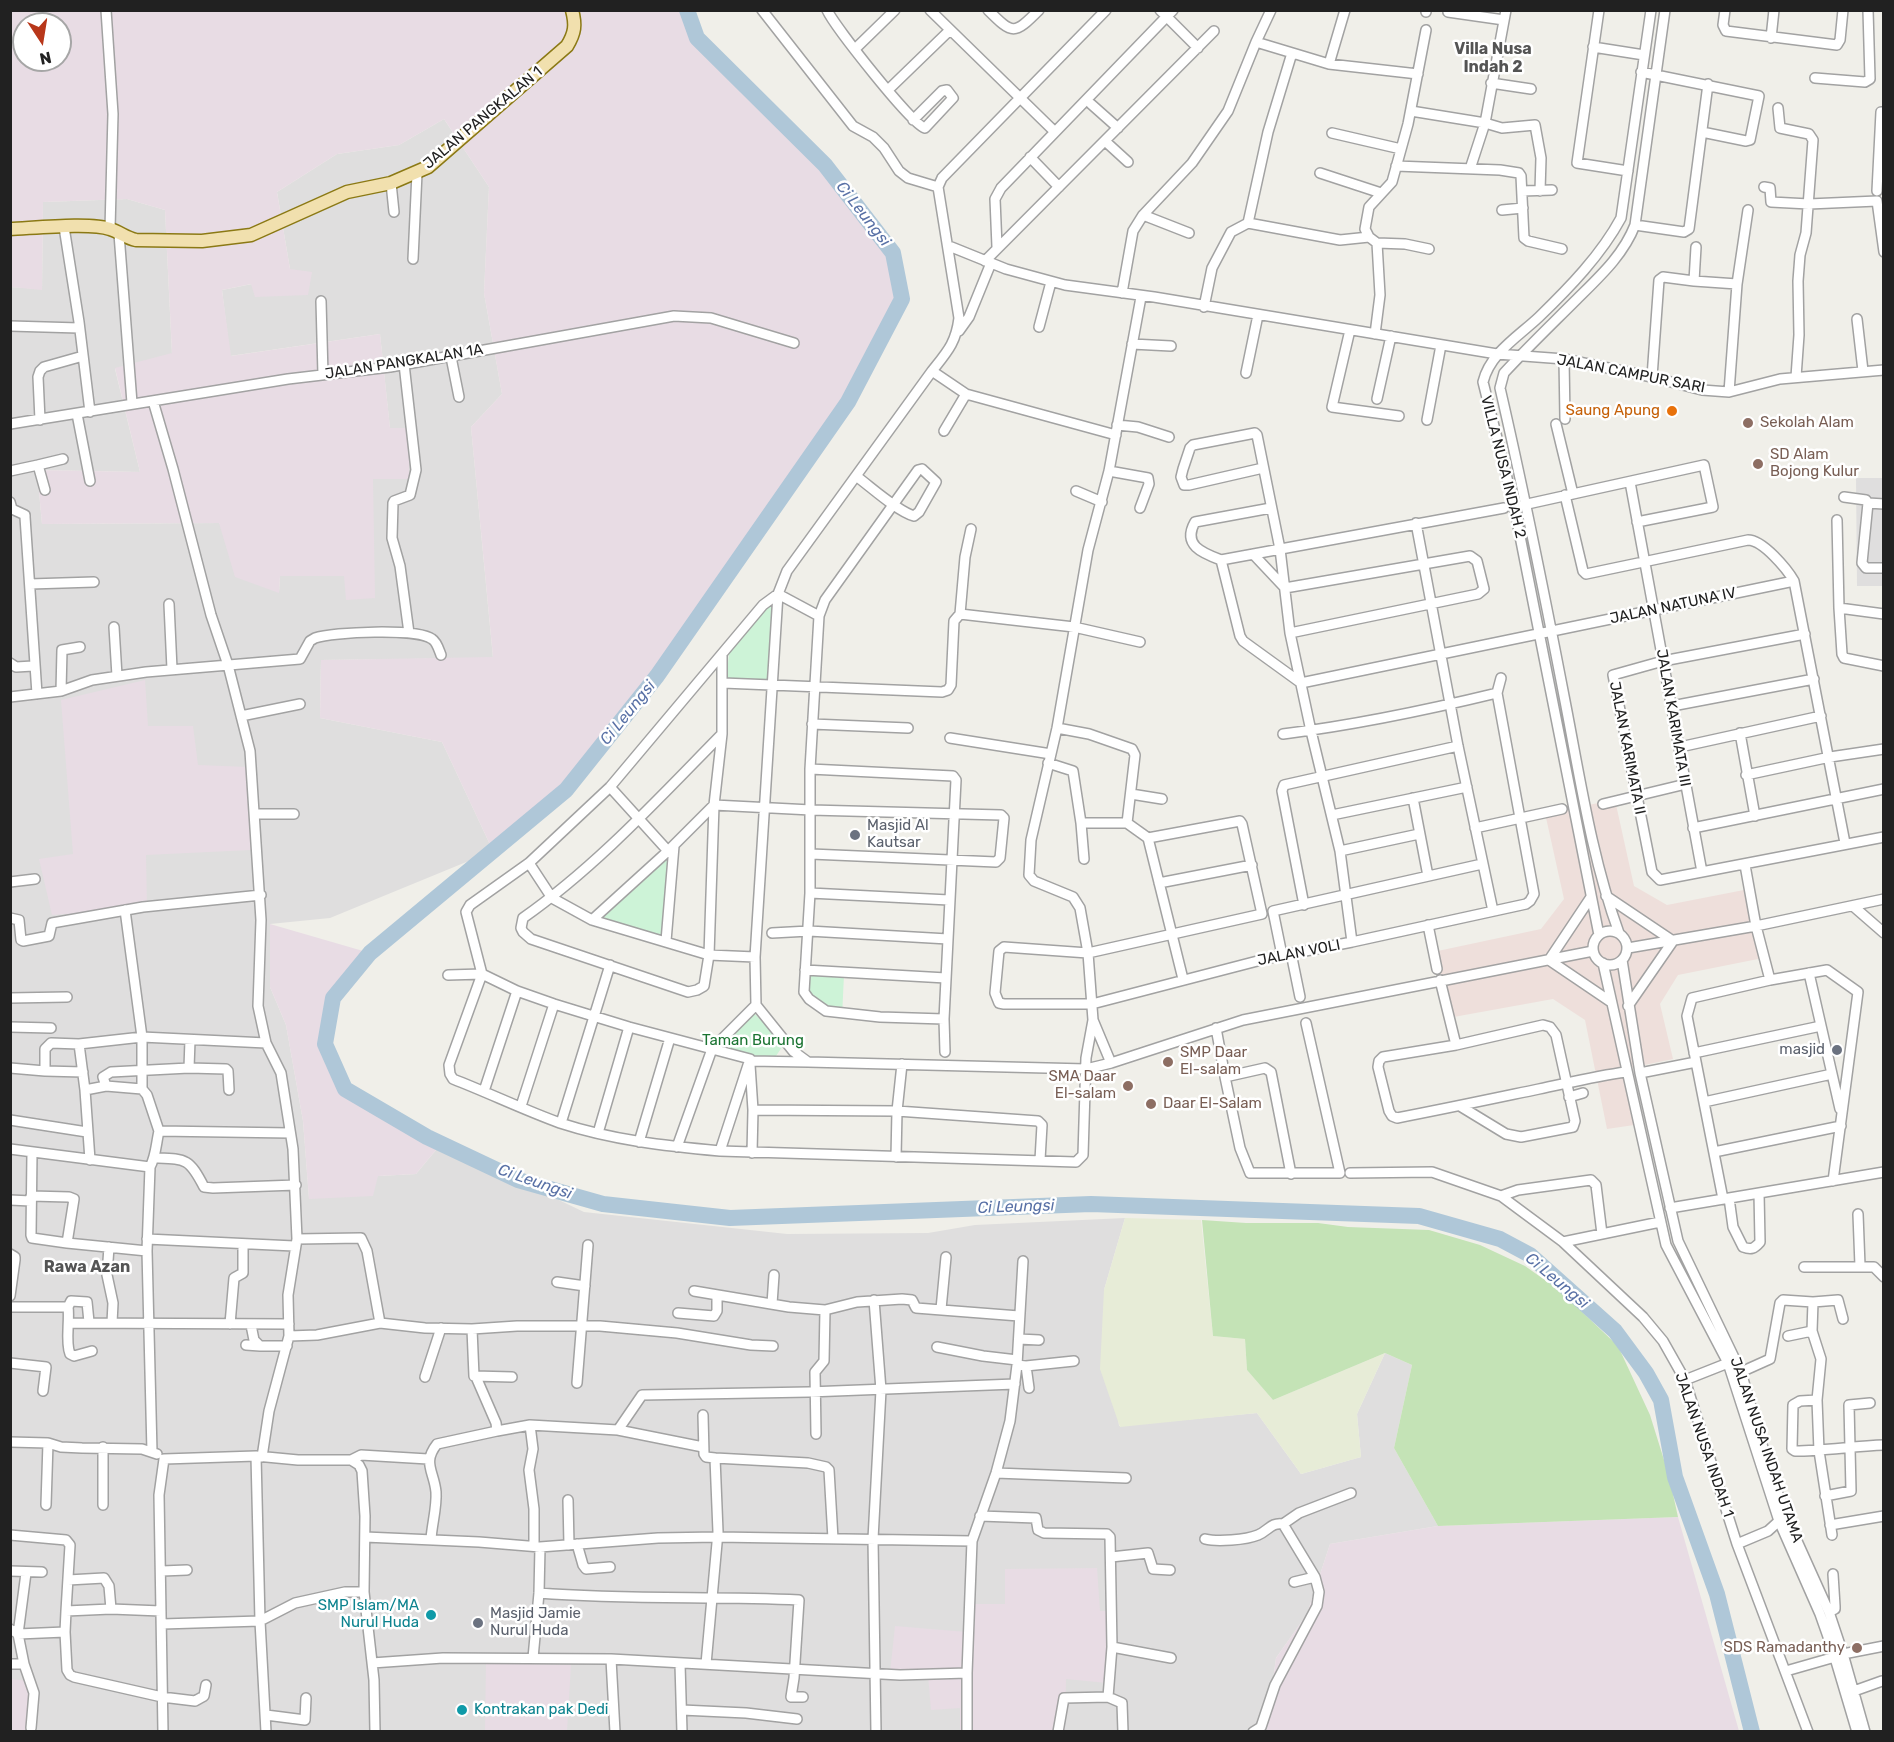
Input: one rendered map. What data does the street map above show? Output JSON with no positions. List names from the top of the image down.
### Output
{
  "streets": {
    "main road": ["JALAN PANGKALAN 1"],
    "street": [
      "JALAN PANGKALAN 1A",
      "JALAN CAMPUR SARI",
      "VILLA NUSA INDAH 2",
      "JALAN NATUNA IV",
      "JALAN KARIMATA III",
      "JALAN KARIMATA II",
      "JALAN VOLI",
      "JALAN NUSA INDAH 1",
      "JALAN NUSA INDAH UTAMA"
    ]
  },
  "crossings": [
    ["JALAN CAMPUR SARI", "VILLA NUSA INDAH 2"],
    ["VILLA NUSA INDAH 2", "JALAN NATUNA IV"],
    ["VILLA NUSA INDAH 2", "JALAN NUSA INDAH UTAMA"],
    ["JALAN NATUNA IV", "JALAN KARIMATA III"],
    ["JALAN KARIMATA III", "JALAN KARIMATA II"]
  ],
  "districts": ["Villa Nusa Indah 2", "Rawa Azan"],
  "water": ["Ci Leungsi"],
  "parks": ["Taman Burung"],
  "places": [
    "Saung Apung",
    "Sekolah Alam",
    "SD Alam Bojong Kulur",
    "Masjid Al Kautsar",
    "masjid",
    "SMP Daar El-salam",
    "SMA Daar El-salam",
    "Daar El-Salam",
    "SMP Islam/MA Nurul Huda",
    "Masjid Jamie Nurul Huda",
    "SDS Ramadanthy",
    "Kontrakan pak Dedi"
  ],
  "north": "bottom"
}
